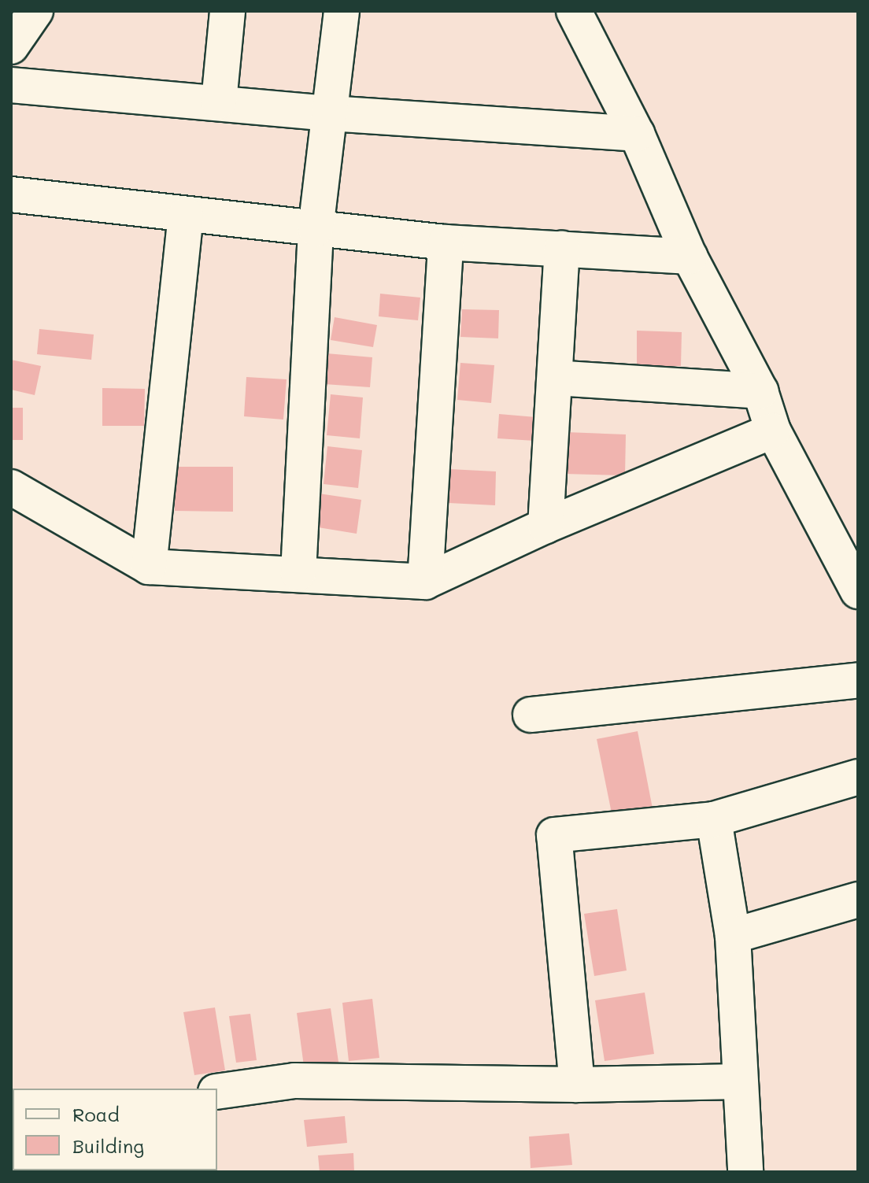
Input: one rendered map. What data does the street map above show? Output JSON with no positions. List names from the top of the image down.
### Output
{
  "legend": ["Road", "Building"]
}
